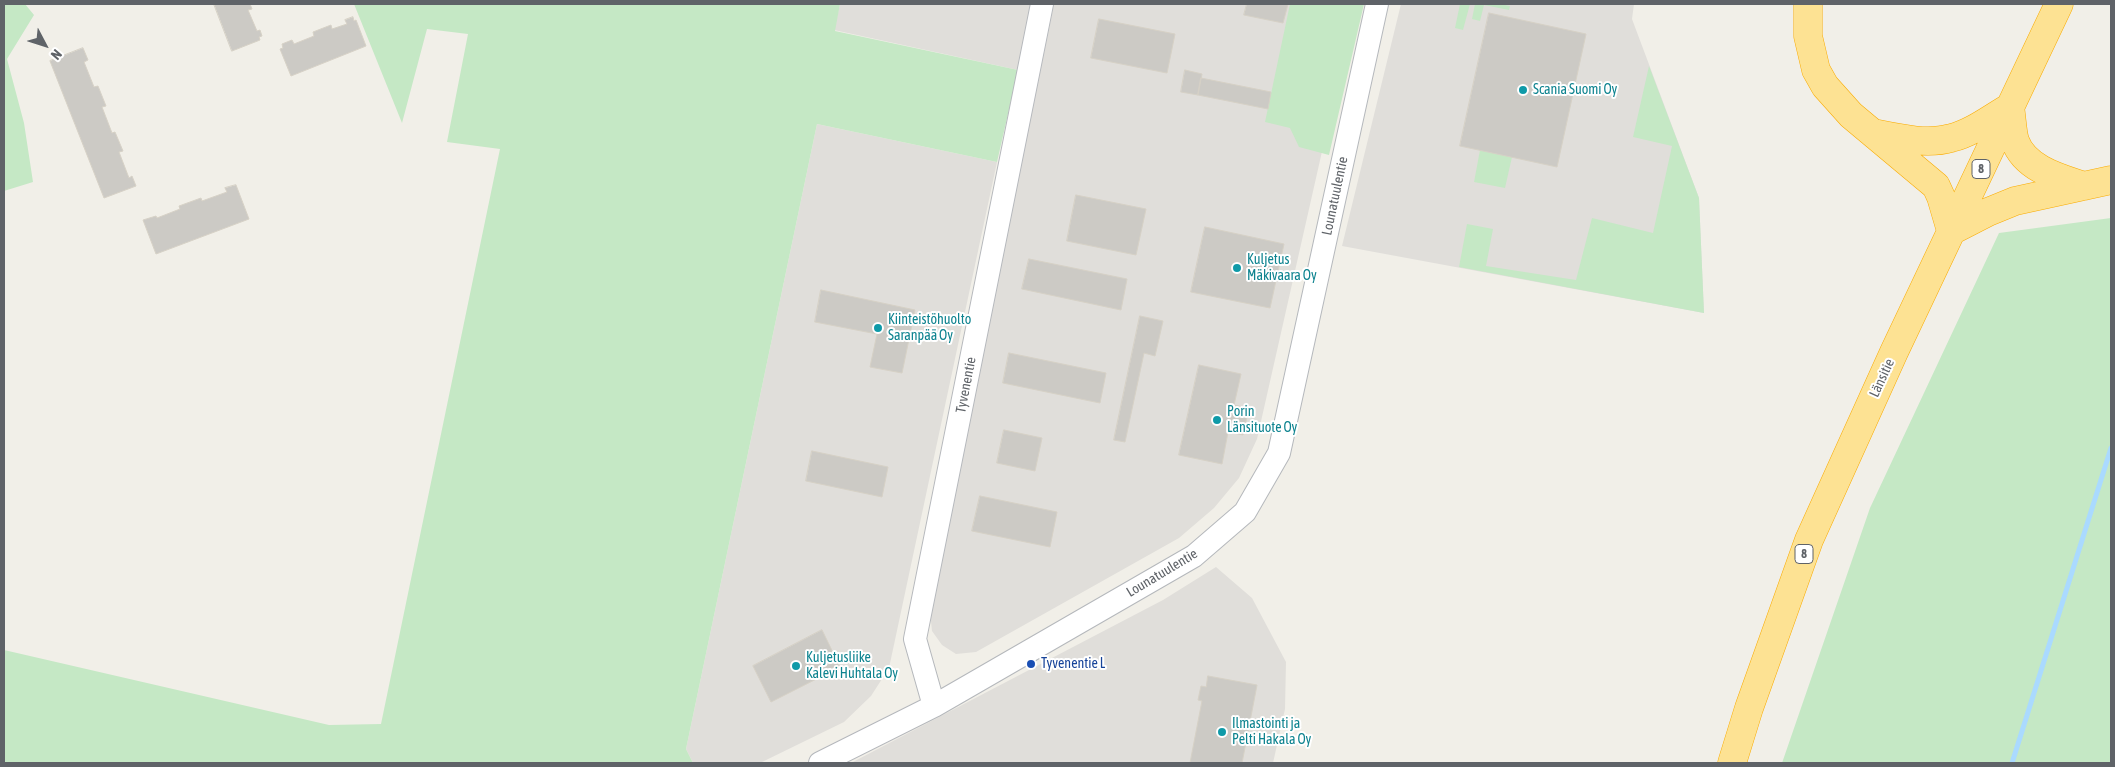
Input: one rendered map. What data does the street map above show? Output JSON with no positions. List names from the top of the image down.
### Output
{
  "streets": {
    "highway": ["8", "Länsitie"],
    "street": ["Lounatuulentie", "Tyvenentie"]
  },
  "crossings": [
    ["Lounatuulentie", "Tyvenentie"]
  ],
  "places": [
    "Scania Suomi Oy",
    "Kuljetus Mäkivaara Oy",
    "Kiinteistöhuolto Saranpää Oy",
    "Porin Länsituote Oy",
    "Tyvenentie L",
    "Kuljetusliike Kalevi Huhtala Oy",
    "Ilmastointi ja Pelti Hakala Oy"
  ],
  "north": "bottom right"
}
